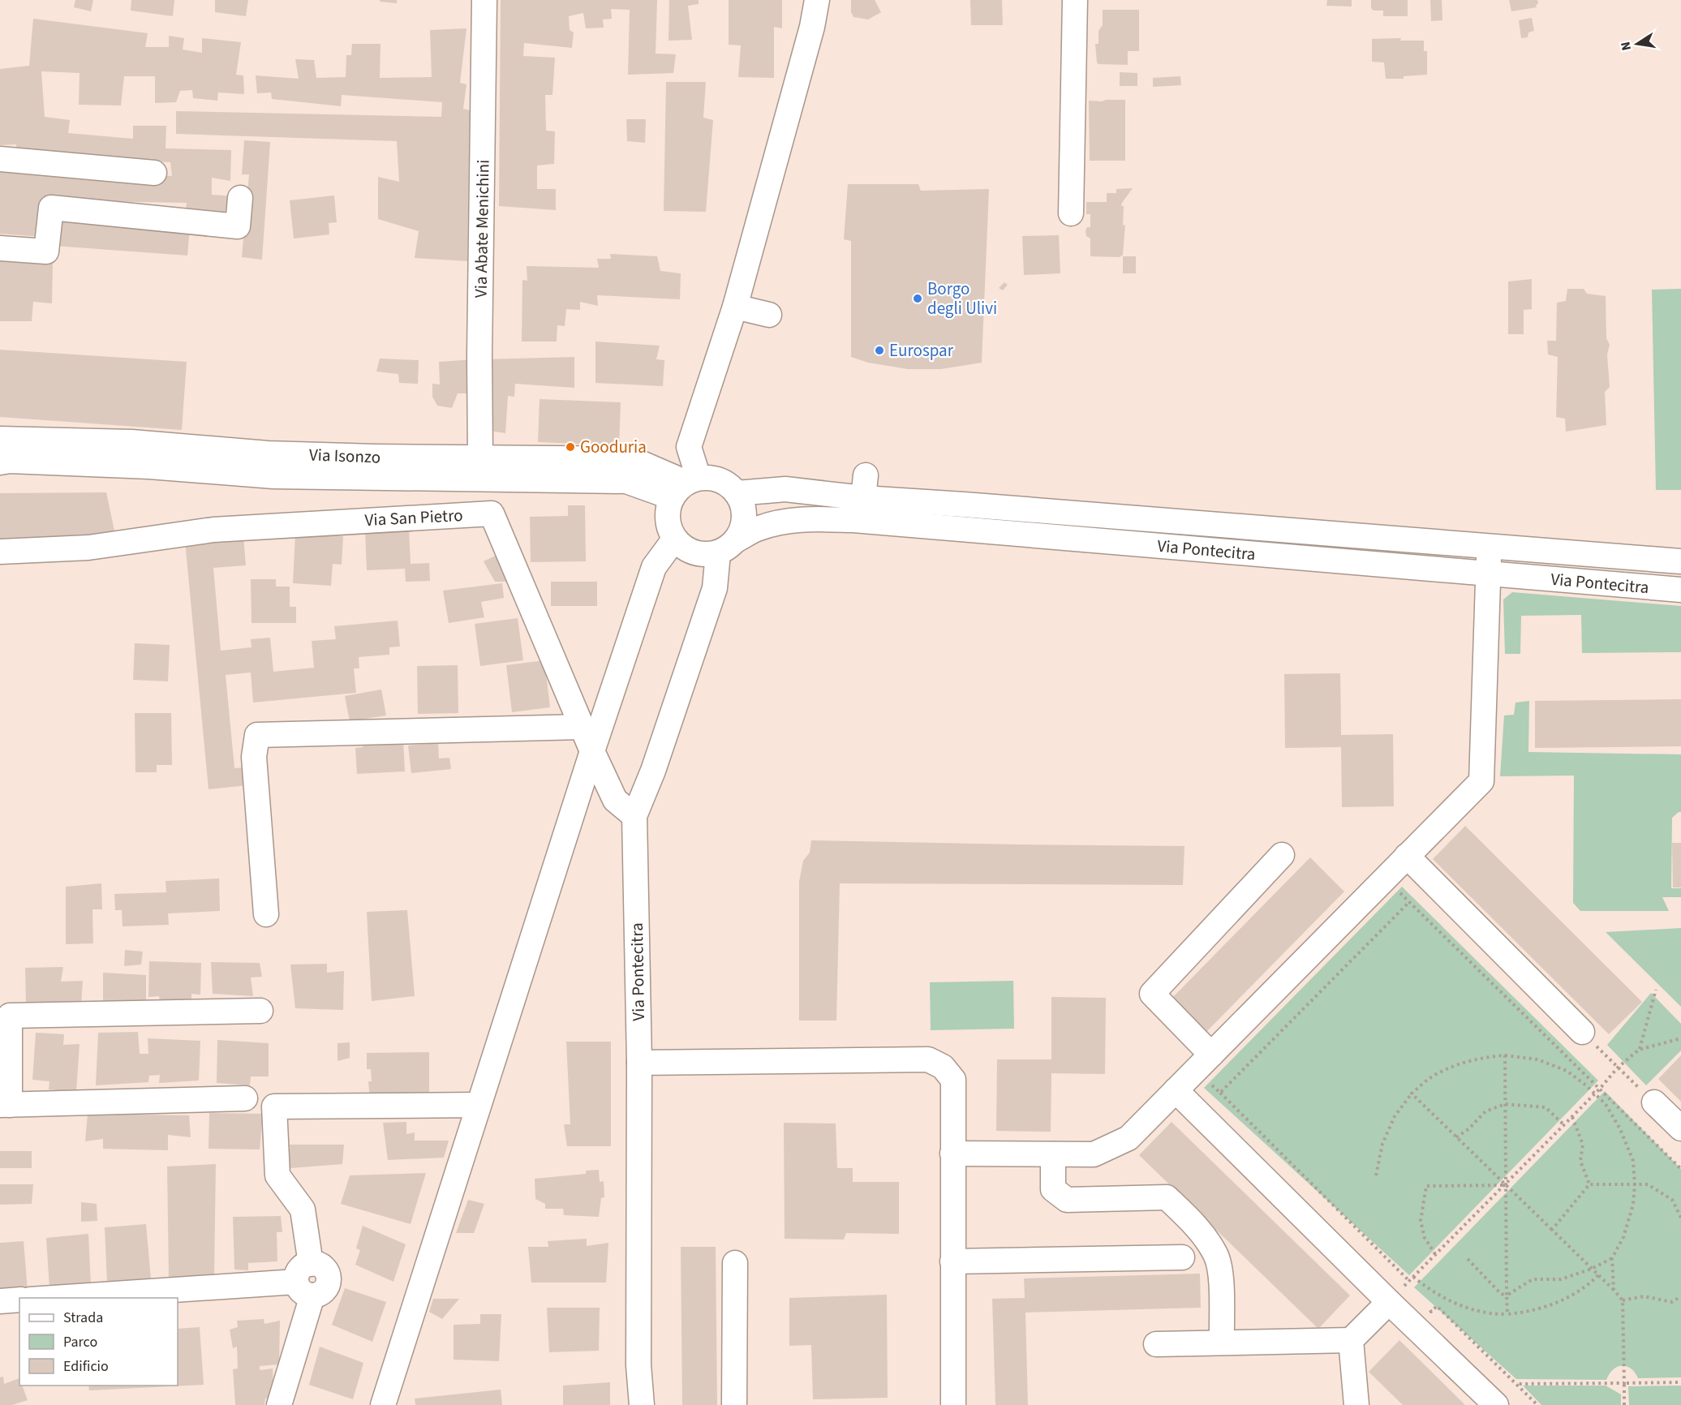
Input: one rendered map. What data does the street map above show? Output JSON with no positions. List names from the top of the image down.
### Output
{
  "streets": {
    "street": [
      "Via Abate Menichini",
      "Via Isonzo",
      "Via San Pietro",
      "Via Pontecitra"
    ]
  },
  "crossings": [
    ["Via Abate Menichini", "Via Isonzo"],
    ["Via Isonzo", "Via Pontecitra"],
    ["Via San Pietro", "Via Pontecitra"]
  ],
  "places": ["Borgo degli Ulivi", "Eurospar", "Gooduria"],
  "legend": ["Strada", "Parco", "Edificio"],
  "north": "left"
}
